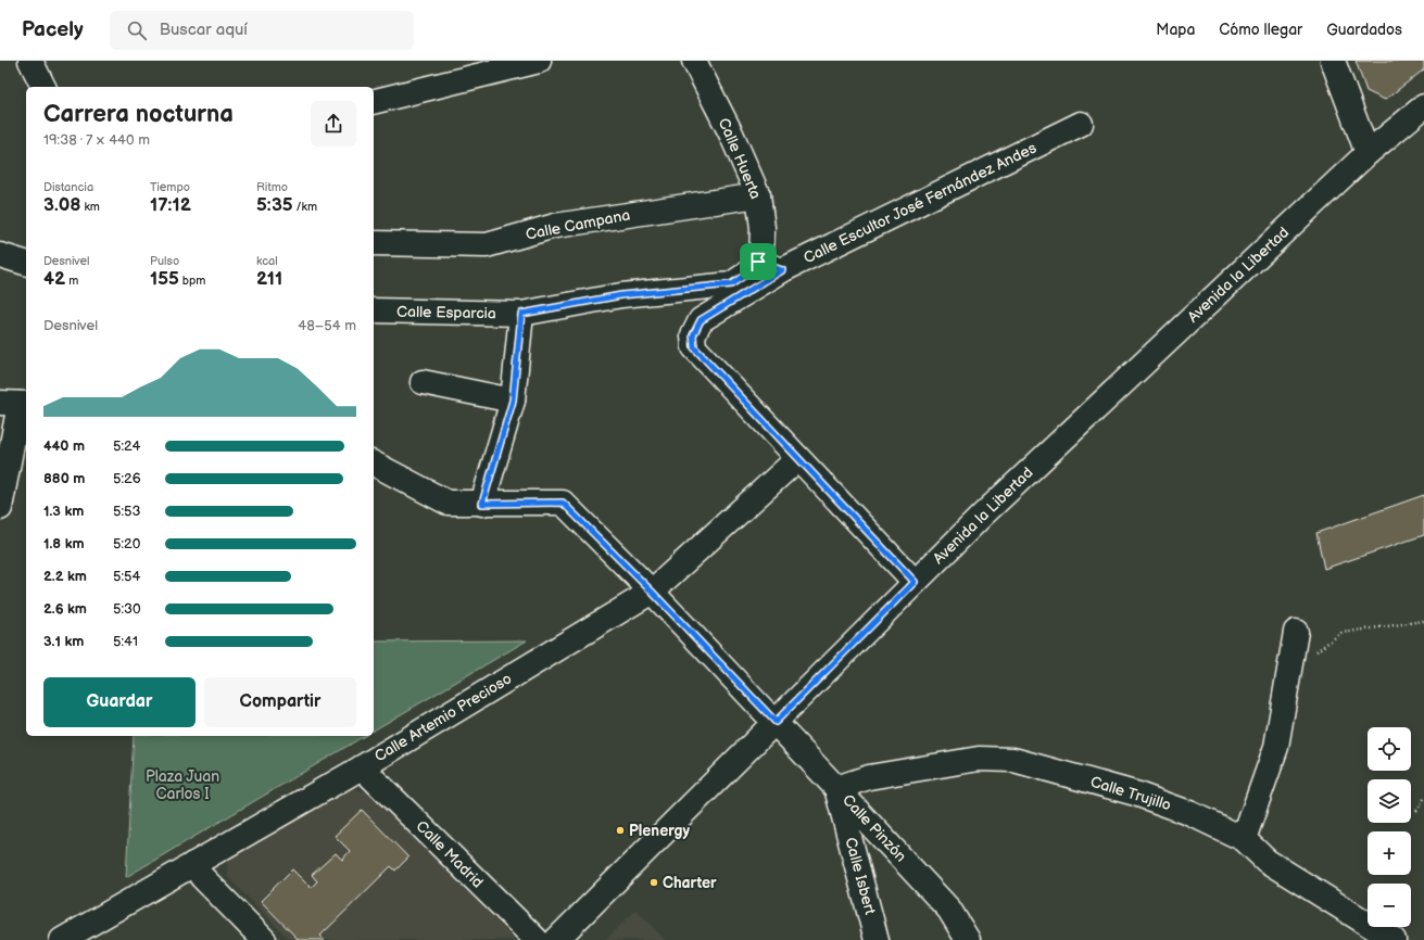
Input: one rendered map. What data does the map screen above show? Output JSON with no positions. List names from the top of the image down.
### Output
{
  "streets": {
    "street": [
      "Calle Huerta",
      "Calle Escultor José Fernández Andes",
      "Calle Campana",
      "Avenida la Libertad",
      "Calle Esparcia",
      "Calle Artemio Precioso",
      "Calle Trujillo",
      "Calle Pinzón",
      "Calle Madrid",
      "Calle Isbert"
    ]
  },
  "crossings": [
    ["Calle Huerta", "Calle Campana"],
    ["Calle Escultor José Fernández Andes", "Avenida la Libertad"],
    ["Calle Escultor José Fernández Andes", "Calle Artemio Precioso"],
    ["Avenida la Libertad", "Calle Pinzón"],
    ["Calle Artemio Precioso", "Calle Pinzón"],
    ["Calle Artemio Precioso", "Calle Madrid"],
    ["Calle Trujillo", "Calle Pinzón"],
    ["Calle Trujillo", "Calle Isbert"],
    ["Calle Pinzón", "Calle Isbert"]
  ],
  "parks": ["Plaza Juan Carlos I"],
  "places": ["Plenergy", "Charter"],
  "page": {
    "header": "Pacely",
    "search": "Buscar aquí",
    "nav": ["Mapa", "Cómo llegar", "Guardados"],
    "heading": ["Carrera nocturna", "19:38 · 7 × 440 m"],
    "stats": [
      ["Distancia", "3.08 km"],
      ["Tiempo", "17:12"],
      ["Ritmo", "5:35 /km"],
      ["Desnivel", "42 m"],
      ["Pulso", "155 bpm"],
      ["kcal", "211"]
    ],
    "chart": ["Desnivel", "48–54 m"],
    "list": [
      {
        "name": "440 m",
        "note": "5:24"
      },
      {
        "name": "880 m",
        "note": "5:26"
      },
      {
        "name": "1.3 km",
        "note": "5:53"
      },
      {
        "name": "1.8 km",
        "note": "5:20"
      },
      {
        "name": "2.2 km",
        "note": "5:54"
      },
      {
        "name": "2.6 km",
        "note": "5:30"
      },
      {
        "name": "3.1 km",
        "note": "5:41"
      }
    ],
    "buttons": ["Guardar", "Compartir"],
    "map_buttons": ["+", "−"]
  }
}
